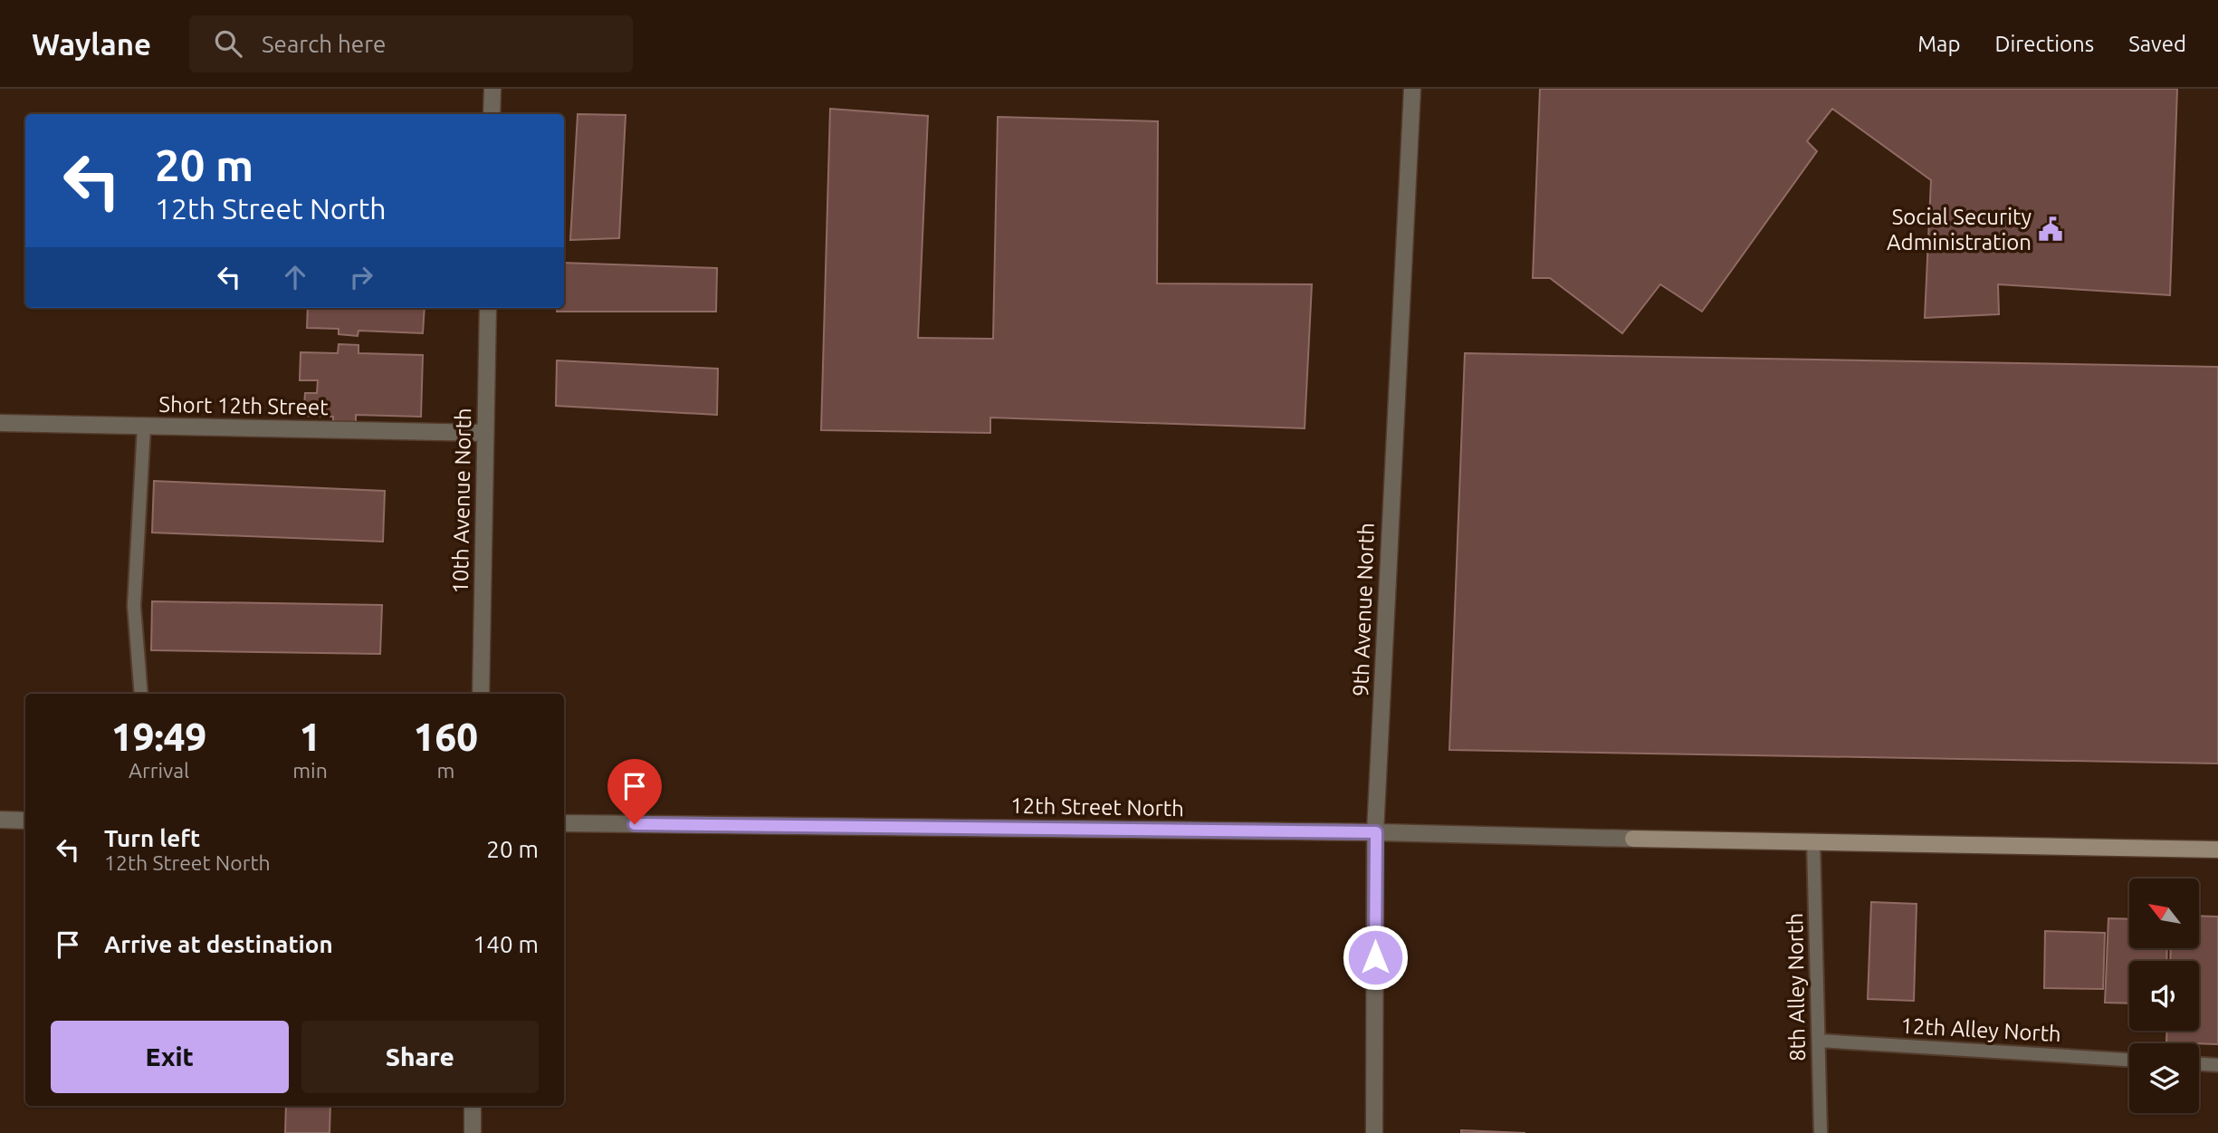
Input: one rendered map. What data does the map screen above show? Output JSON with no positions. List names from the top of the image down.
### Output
{
  "streets": {
    "street": [
      "Short 12th Street",
      "10th Avenue North",
      "9th Avenue North",
      "12th Street North"
    ],
    "lane": ["8th Alley North", "12th Alley North"]
  },
  "crossings": [
    ["Short 12th Street", "10th Avenue North"],
    ["9th Avenue North", "12th Street North"],
    ["12th Street North", "8th Alley North"],
    ["8th Alley North", "12th Alley North"]
  ],
  "places": {
    "public building": ["Social Security Administration"]
  },
  "north": "top left",
  "page": {
    "header": "Waylane",
    "search": "Search here",
    "nav": ["Map", "Directions", "Saved"],
    "turn": ["20 m", "12th Street North"],
    "eta": [
      "19:49",
      "Arrival",
      "1",
      "min",
      "160",
      "m"
    ],
    "list": [
      {
        "name": "Turn left",
        "note": "12th Street North",
        "value": "20 m"
      },
      {
        "name": "Arrive at destination",
        "value": "140 m"
      }
    ],
    "buttons": ["Exit", "Share"]
  }
}
